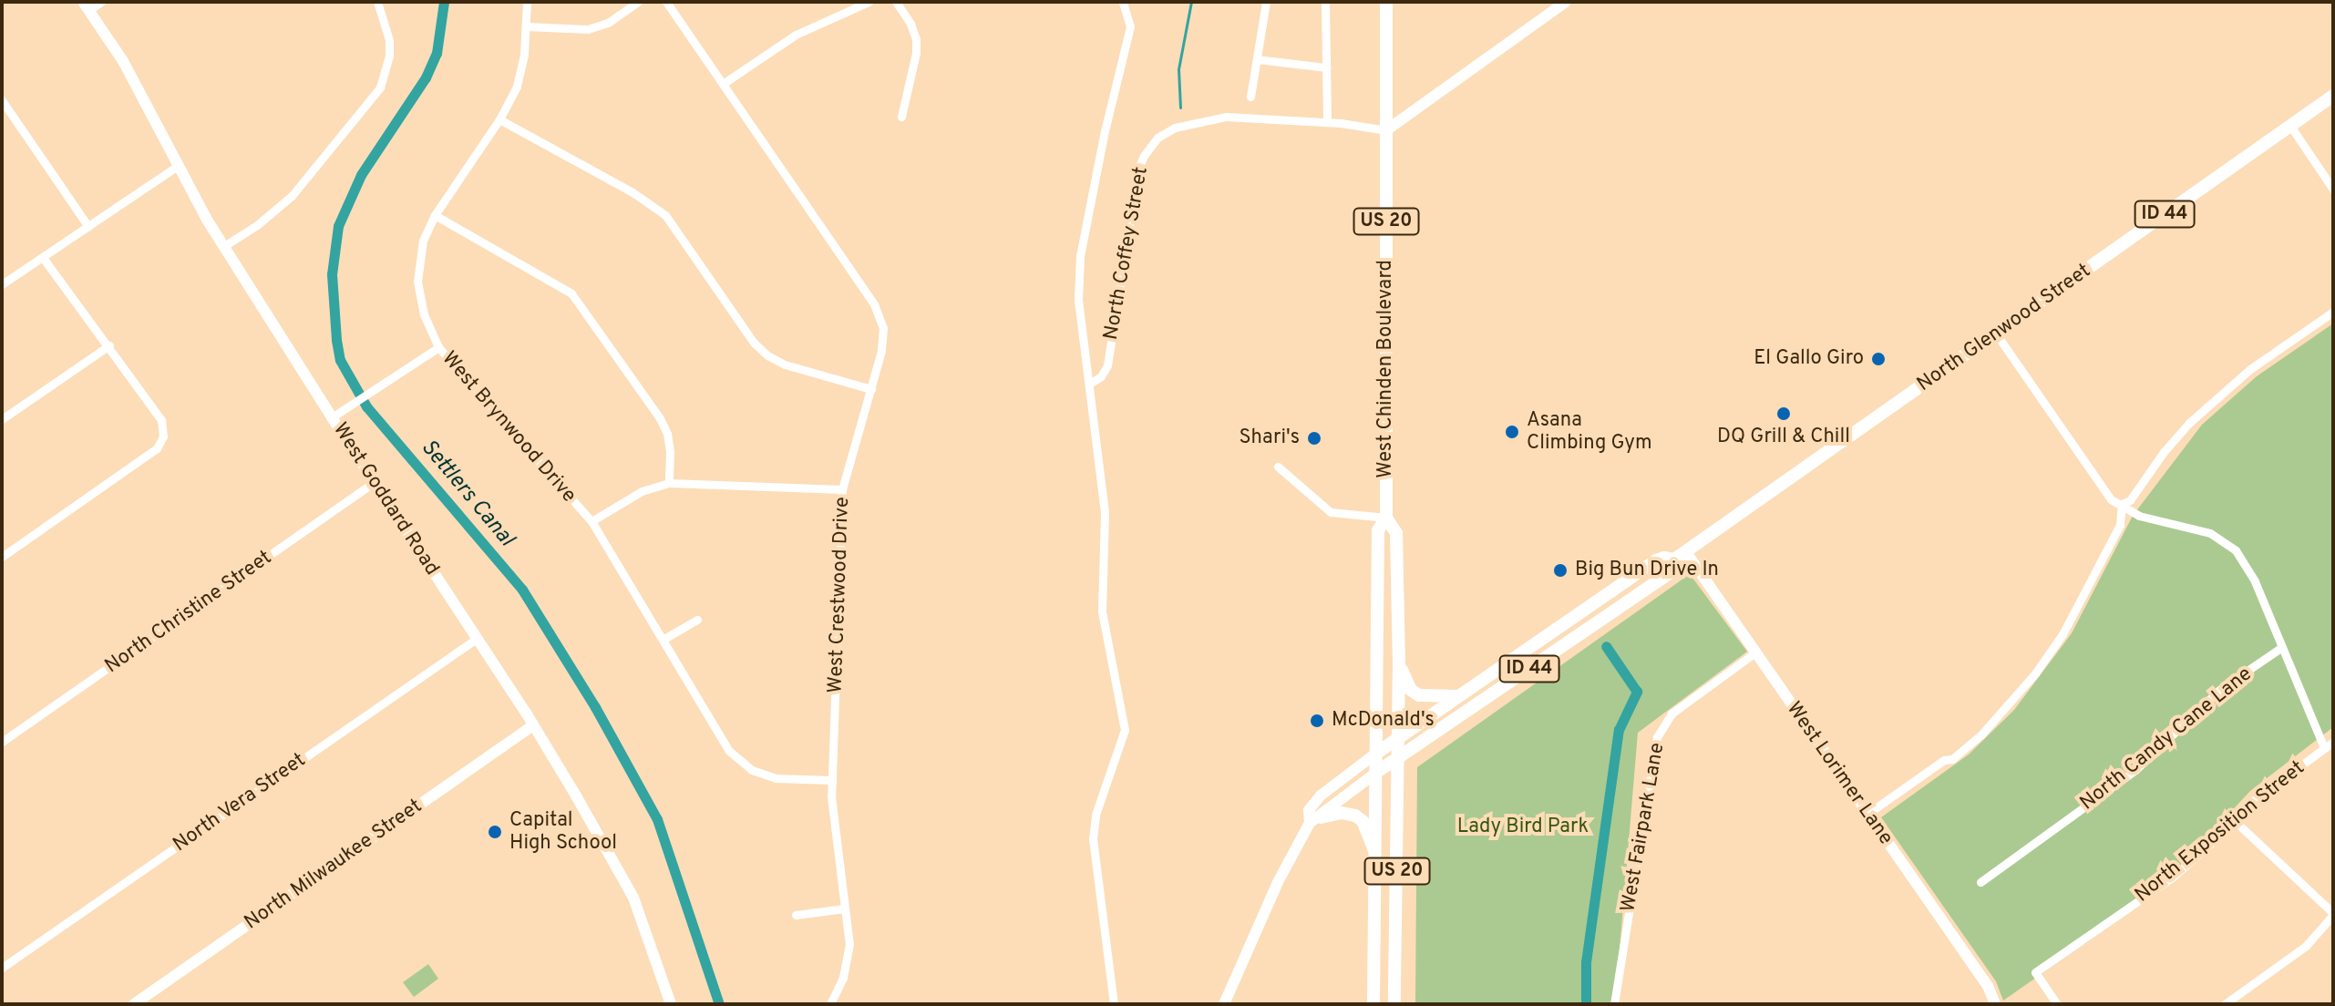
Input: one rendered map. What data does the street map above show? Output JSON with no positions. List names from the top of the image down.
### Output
{
  "streets": {
    "main road": [
      "ID 44",
      "US 20",
      "North Glenwood Street",
      "West Chinden Boulevard"
    ],
    "street": [
      "North Coffey Street",
      "West Brynwood Drive",
      "West Goddard Road",
      "West Crestwood Drive",
      "North Christine Street",
      "North Candy Cane Lane",
      "West Lorimer Lane",
      "North Vera Street",
      "West Fairpark Lane",
      "North Exposition Street",
      "North Milwaukee Street"
    ]
  },
  "crossings": [
    ["North Coffey Street", "West Chinden Boulevard"],
    ["North Glenwood Street", "West Chinden Boulevard"],
    ["North Glenwood Street", "West Lorimer Lane"],
    ["West Brynwood Drive", "West Crestwood Drive"],
    ["West Goddard Road", "North Christine Street"],
    ["West Goddard Road", "North Vera Street"],
    ["West Goddard Road", "North Milwaukee Street"],
    ["West Lorimer Lane", "West Fairpark Lane"]
  ],
  "water": ["Settlers Canal"],
  "parks": ["Lady Bird Park"],
  "places": [
    "El Gallo Giro",
    "DQ Grill & Chill",
    "Asana Climbing Gym",
    "Shari's",
    "Big Bun Drive In",
    "McDonald's",
    "Capital High School"
  ]
}
